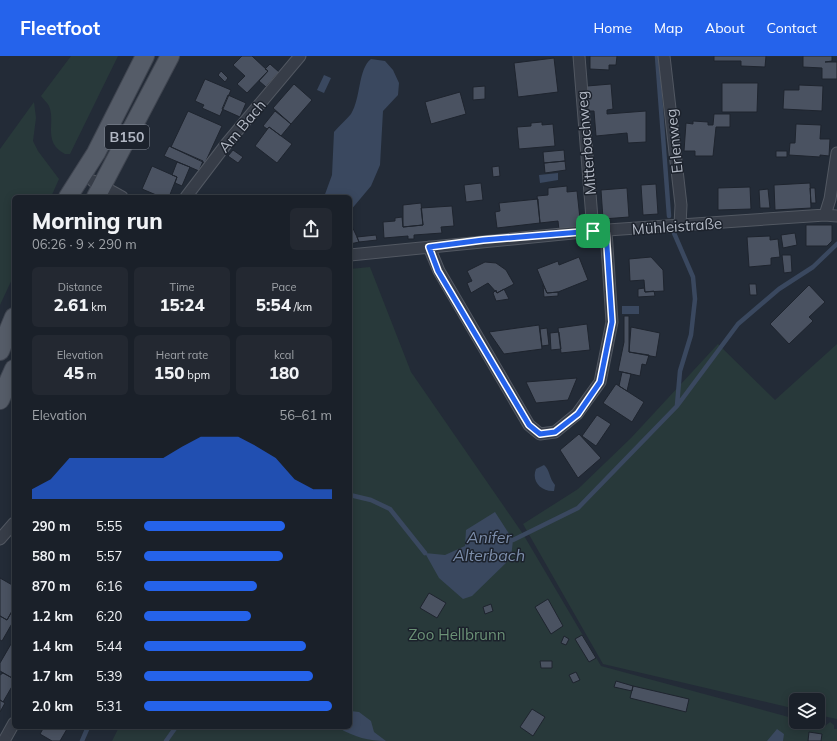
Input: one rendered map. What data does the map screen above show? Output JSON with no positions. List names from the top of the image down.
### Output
{
  "streets": {
    "main road": ["B150"],
    "street": [
      "Am Bach",
      "Erlenweg",
      "Mitterbachweg",
      "Mühleistraße"
    ]
  },
  "crossings": [
    ["Erlenweg", "Mühleistraße"],
    ["Mitterbachweg", "Mühleistraße"]
  ],
  "water": ["Anifer Alterbach"],
  "parks": ["Zoo Hellbrunn"],
  "page": {
    "header": "Fleetfoot",
    "nav": [
      "Home",
      "Map",
      "About",
      "Contact"
    ],
    "heading": ["Morning run", "06:26 · 9 × 290 m"],
    "stats": [
      ["Distance", "2.61 km"],
      ["Time", "15:24"],
      ["Pace", "5:54 /km"],
      ["Elevation", "45 m"],
      ["Heart rate", "150 bpm"],
      ["kcal", "180"]
    ],
    "chart": ["Elevation", "56–61 m"],
    "list": [
      {
        "name": "290 m",
        "note": "5:55"
      },
      {
        "name": "580 m",
        "note": "5:57"
      },
      {
        "name": "870 m",
        "note": "6:16"
      },
      {
        "name": "1.2 km",
        "note": "6:20"
      },
      {
        "name": "1.4 km",
        "note": "5:44"
      },
      {
        "name": "1.7 km",
        "note": "5:39"
      },
      {
        "name": "2.0 km",
        "note": "5:31"
      }
    ]
  }
}
